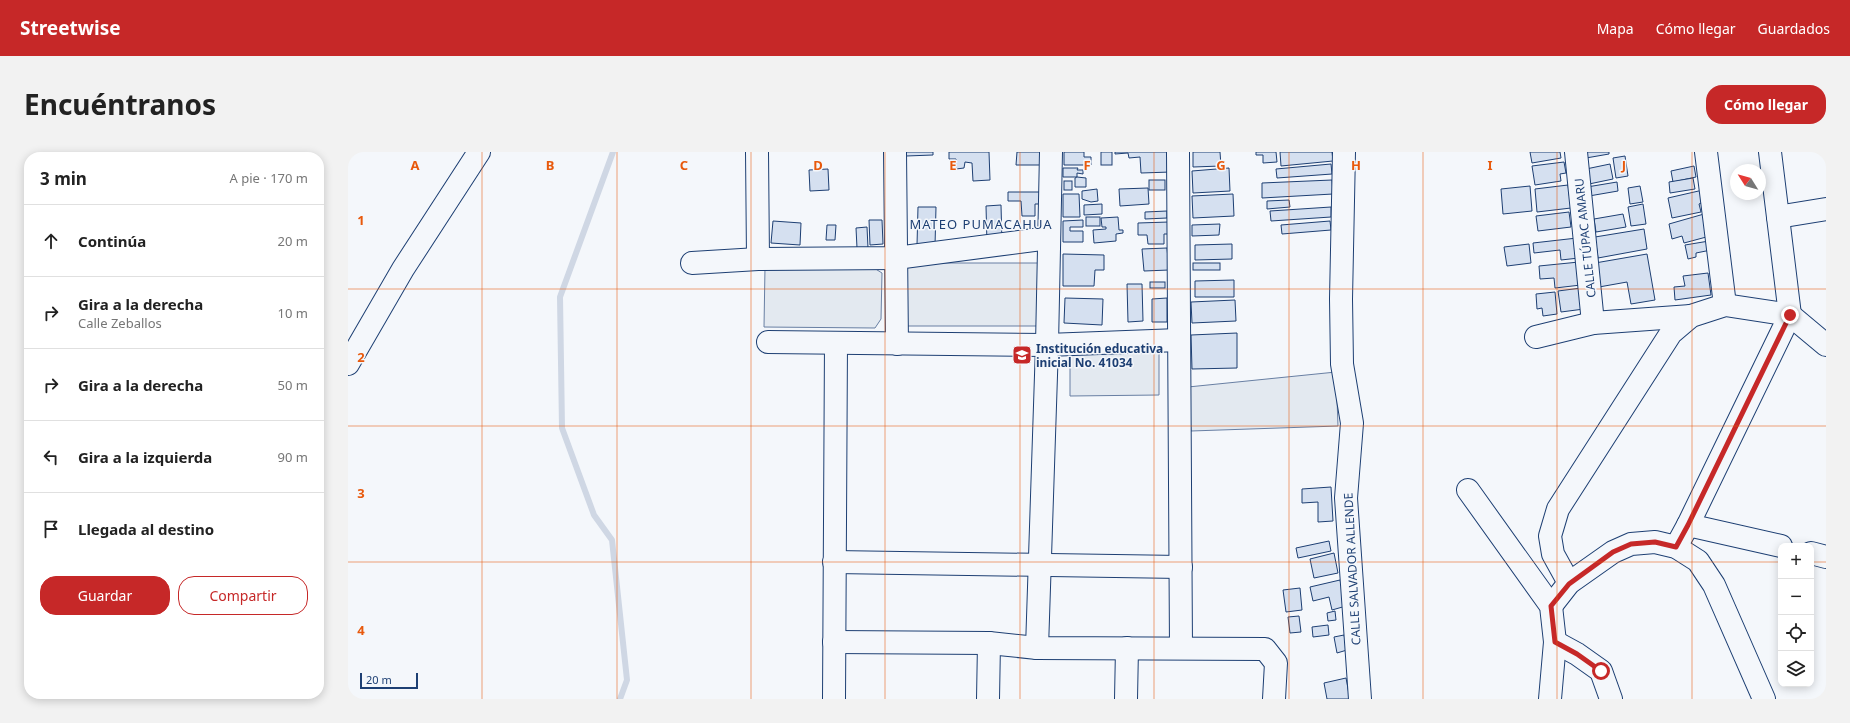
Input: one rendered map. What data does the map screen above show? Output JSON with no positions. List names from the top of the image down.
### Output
{
  "streets": {
    "street": ["CALLE TÚPAC AMARU", "CALLE SALVADOR ALLENDE"]
  },
  "districts": ["MATEO PUMACAHUA"],
  "places": {
    "school or university": ["Institución educativa inicial No. 41034"]
  },
  "scale_bar": "20 m",
  "north": "top left",
  "page": {
    "header": "Streetwise",
    "nav": ["Mapa", "Cómo llegar", "Guardados"],
    "title": "Encuéntranos",
    "buttons": [
      "Cómo llegar",
      ["Guardar", "Compartir"]
    ],
    "heading": ["3 min", "A pie · 170 m"],
    "list": [
      ["Continúa", "20 m"],
      ["Gira a la derecha", "Calle Zeballos", "10 m"],
      ["Gira a la derecha", "50 m"],
      ["Gira a la izquierda", "90 m"],
      "Llegada al destino"
    ],
    "map_buttons": ["+", "−"],
    "scale": "20 m"
  },
  "grid": {
    "columns": [
      "A",
      "B",
      "C",
      "D",
      "E",
      "F",
      "G",
      "H",
      "I",
      "J"
    ],
    "rows": [
      "1",
      "2",
      "3",
      "4"
    ]
  }
}
